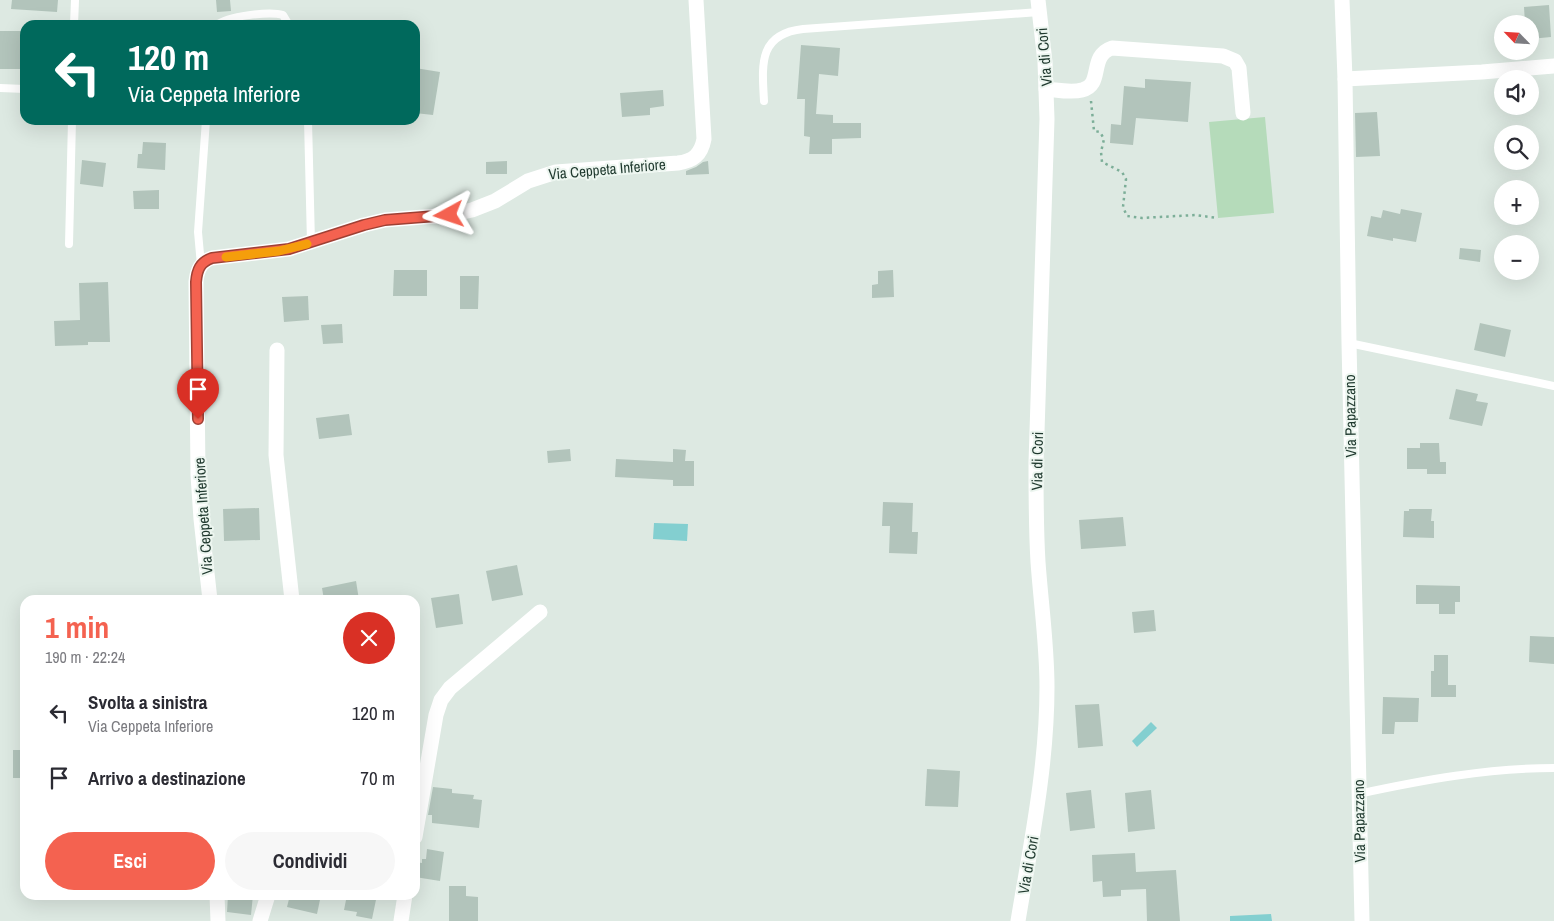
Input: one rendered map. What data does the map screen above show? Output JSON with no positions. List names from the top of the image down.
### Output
{
  "streets": {
    "street": ["Via di Cori", "Via Ceppeta Inferiore", "Via Papazzano"]
  },
  "north": "top left",
  "page": {
    "map_buttons": ["+", "−"],
    "turn": ["120 m", "Via Ceppeta Inferiore"],
    "heading": ["1 min", "190 m · 22:24"],
    "list": [
      {
        "name": "Svolta a sinistra",
        "note": "Via Ceppeta Inferiore",
        "value": "120 m"
      },
      {
        "name": "Arrivo a destinazione",
        "value": "70 m"
      }
    ],
    "buttons": ["Esci", "Condividi"]
  }
}
